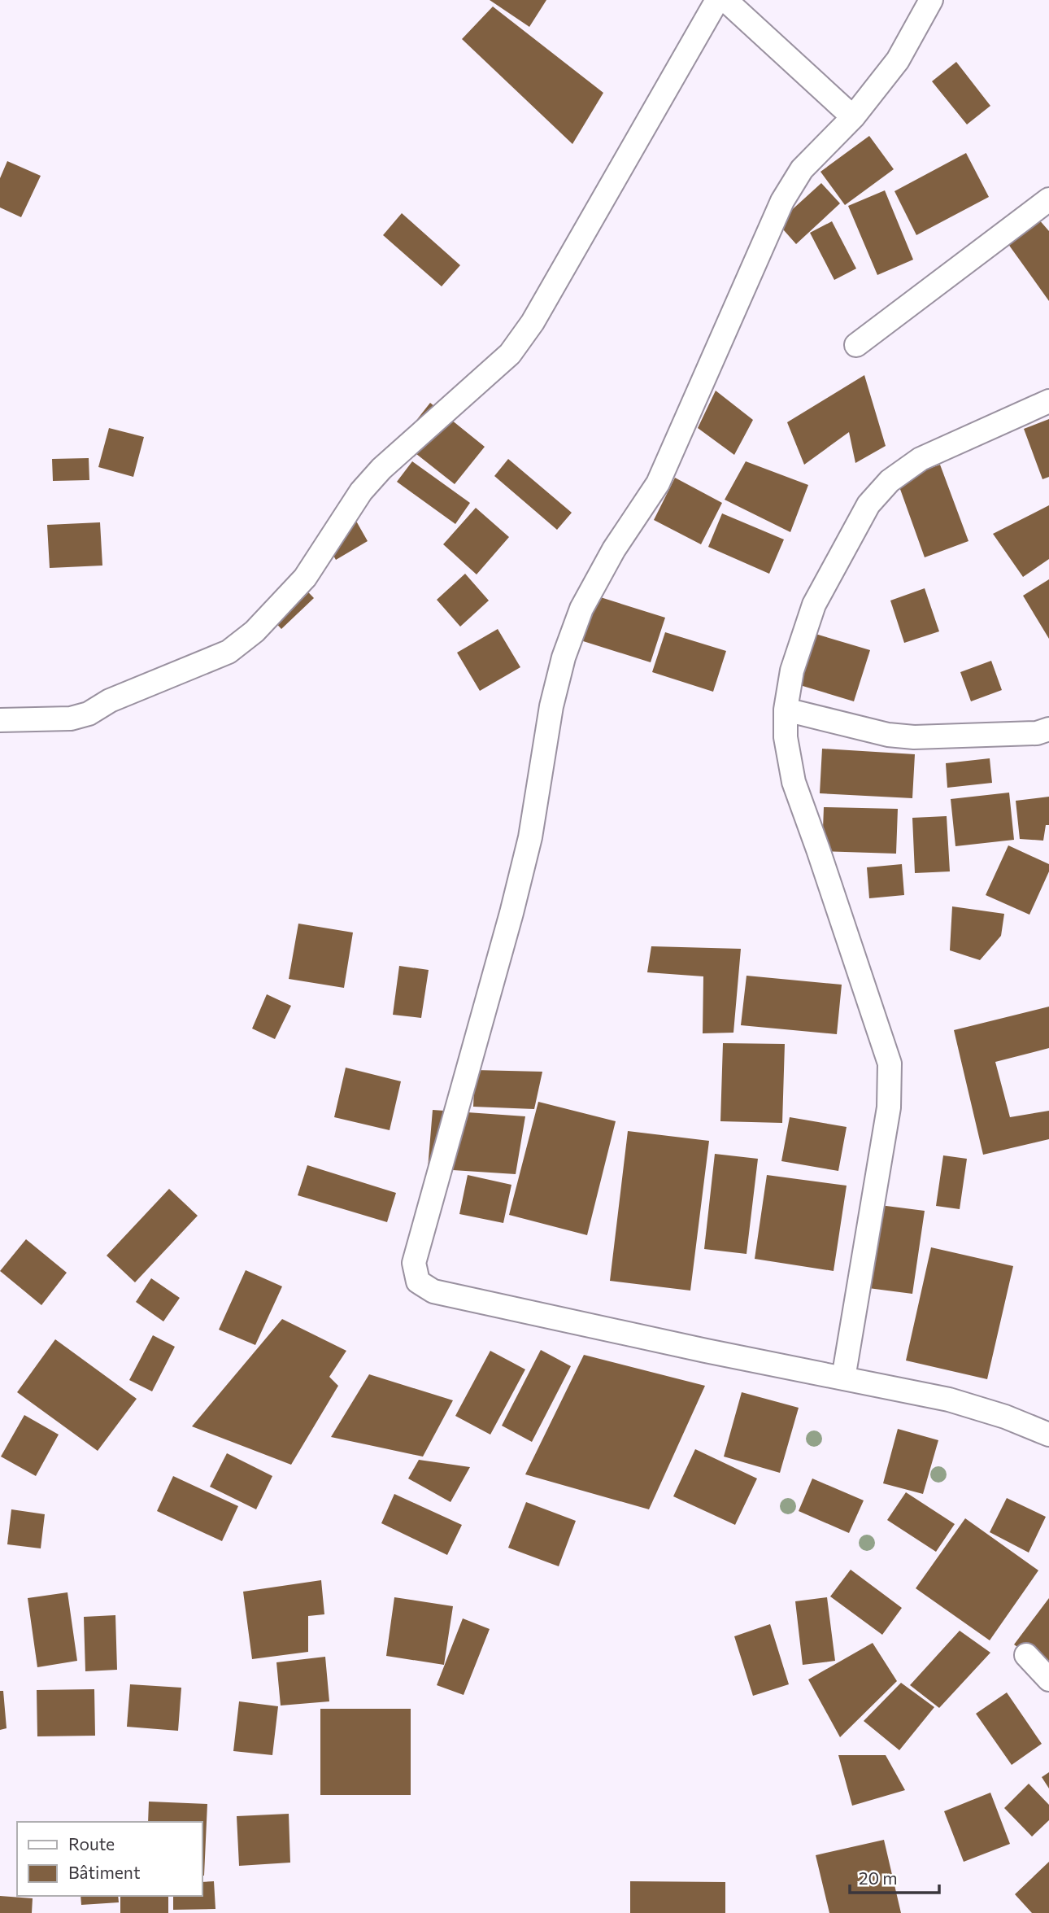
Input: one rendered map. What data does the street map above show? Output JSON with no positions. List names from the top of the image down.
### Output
{
  "legend": ["Route", "Bâtiment"],
  "scale_bar": "20 m"
}
